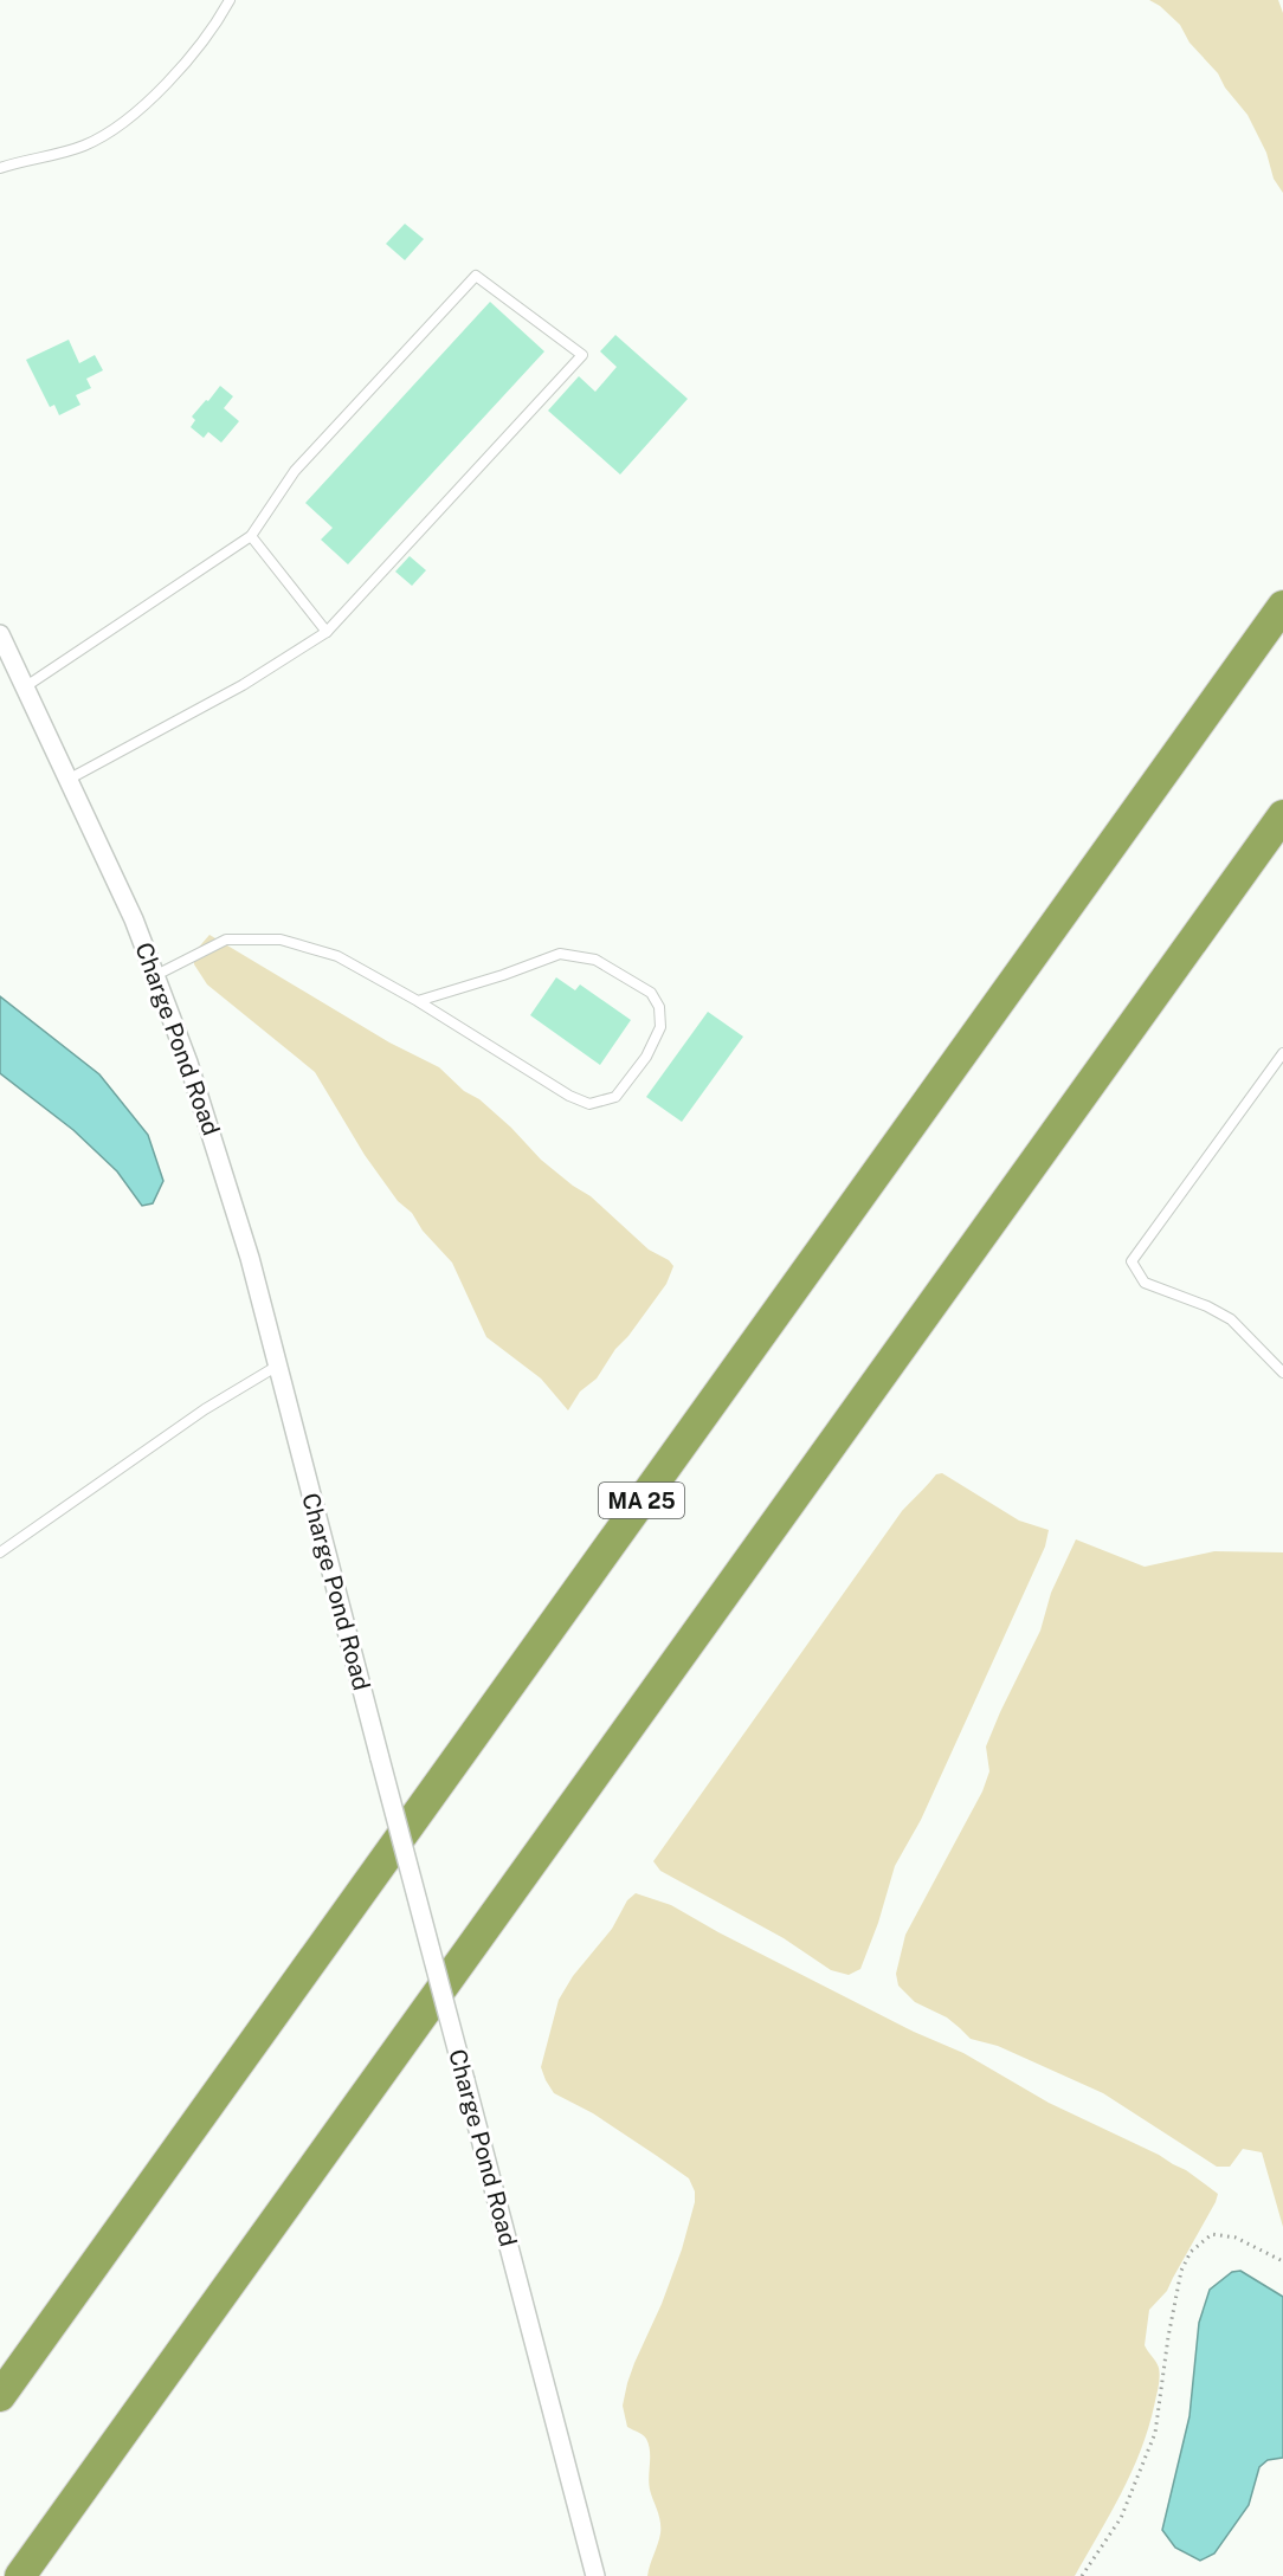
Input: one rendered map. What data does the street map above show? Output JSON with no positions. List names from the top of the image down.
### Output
{
  "streets": {
    "highway": ["MA 25"],
    "street": ["Charge Pond Road"]
  }
}
